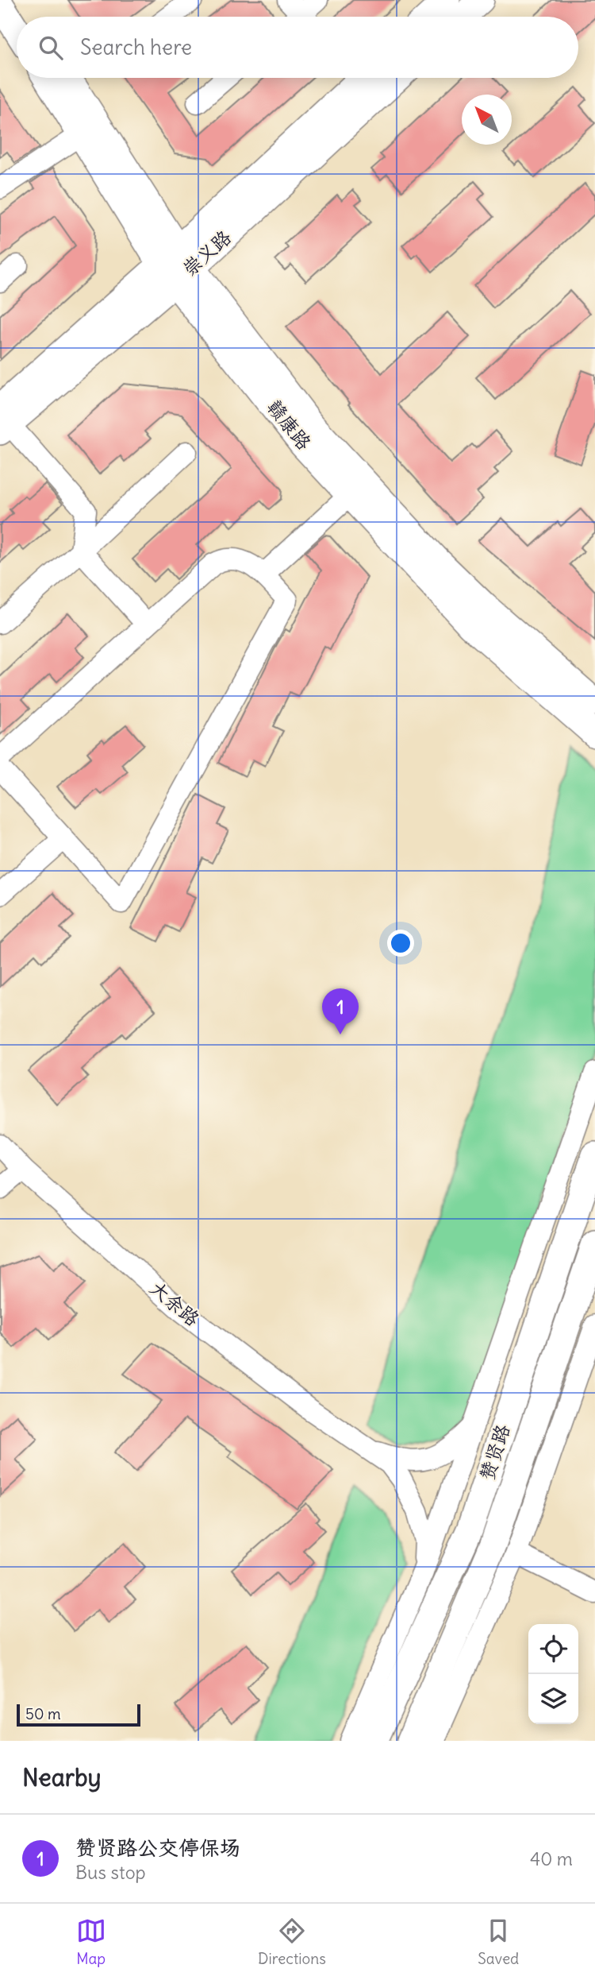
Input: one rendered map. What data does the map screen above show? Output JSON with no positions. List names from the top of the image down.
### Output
{
  "streets": {
    "main road": ["崇义路", "赣康路", "赞贤路"],
    "street": ["大余路"]
  },
  "crossings": [
    ["崇义路", "赣康路"]
  ],
  "scale_bar": "50 m",
  "north": "top left",
  "page": {
    "search": "Search here",
    "pins": "1",
    "scale": "50 m",
    "heading": "Nearby",
    "list": [
      {
        "mark": "1",
        "name": "赞贤路公交停保场",
        "note": "Bus stop",
        "value": "40 m"
      }
    ],
    "nav": ["Map", "Directions", "Saved"]
  }
}
